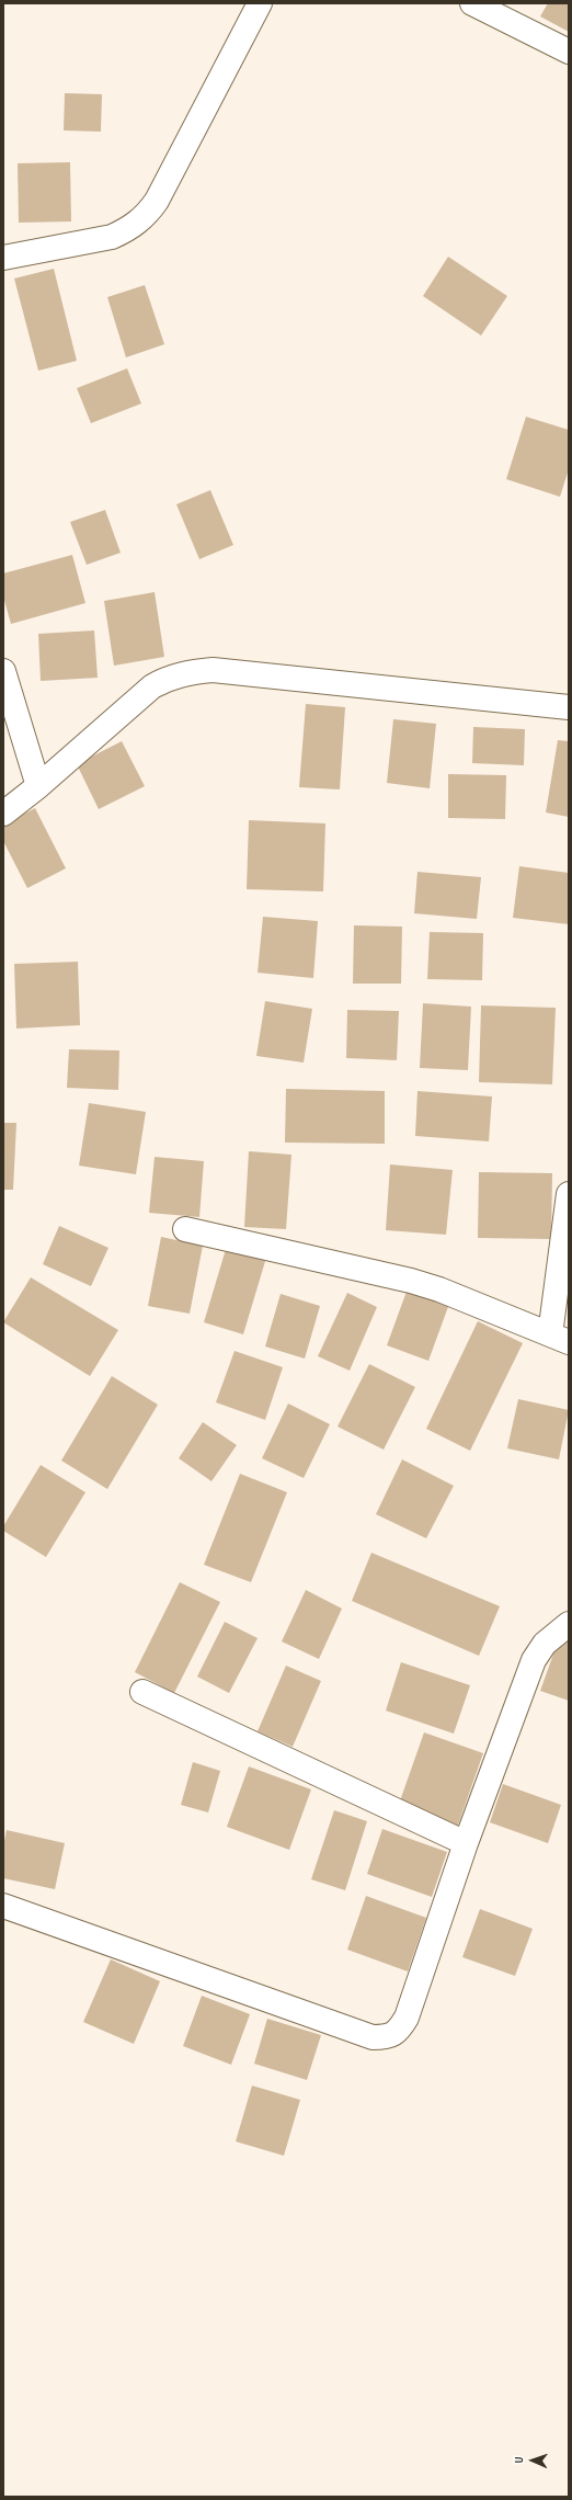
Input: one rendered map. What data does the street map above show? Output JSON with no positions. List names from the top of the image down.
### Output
{
  "north": "left"
}
